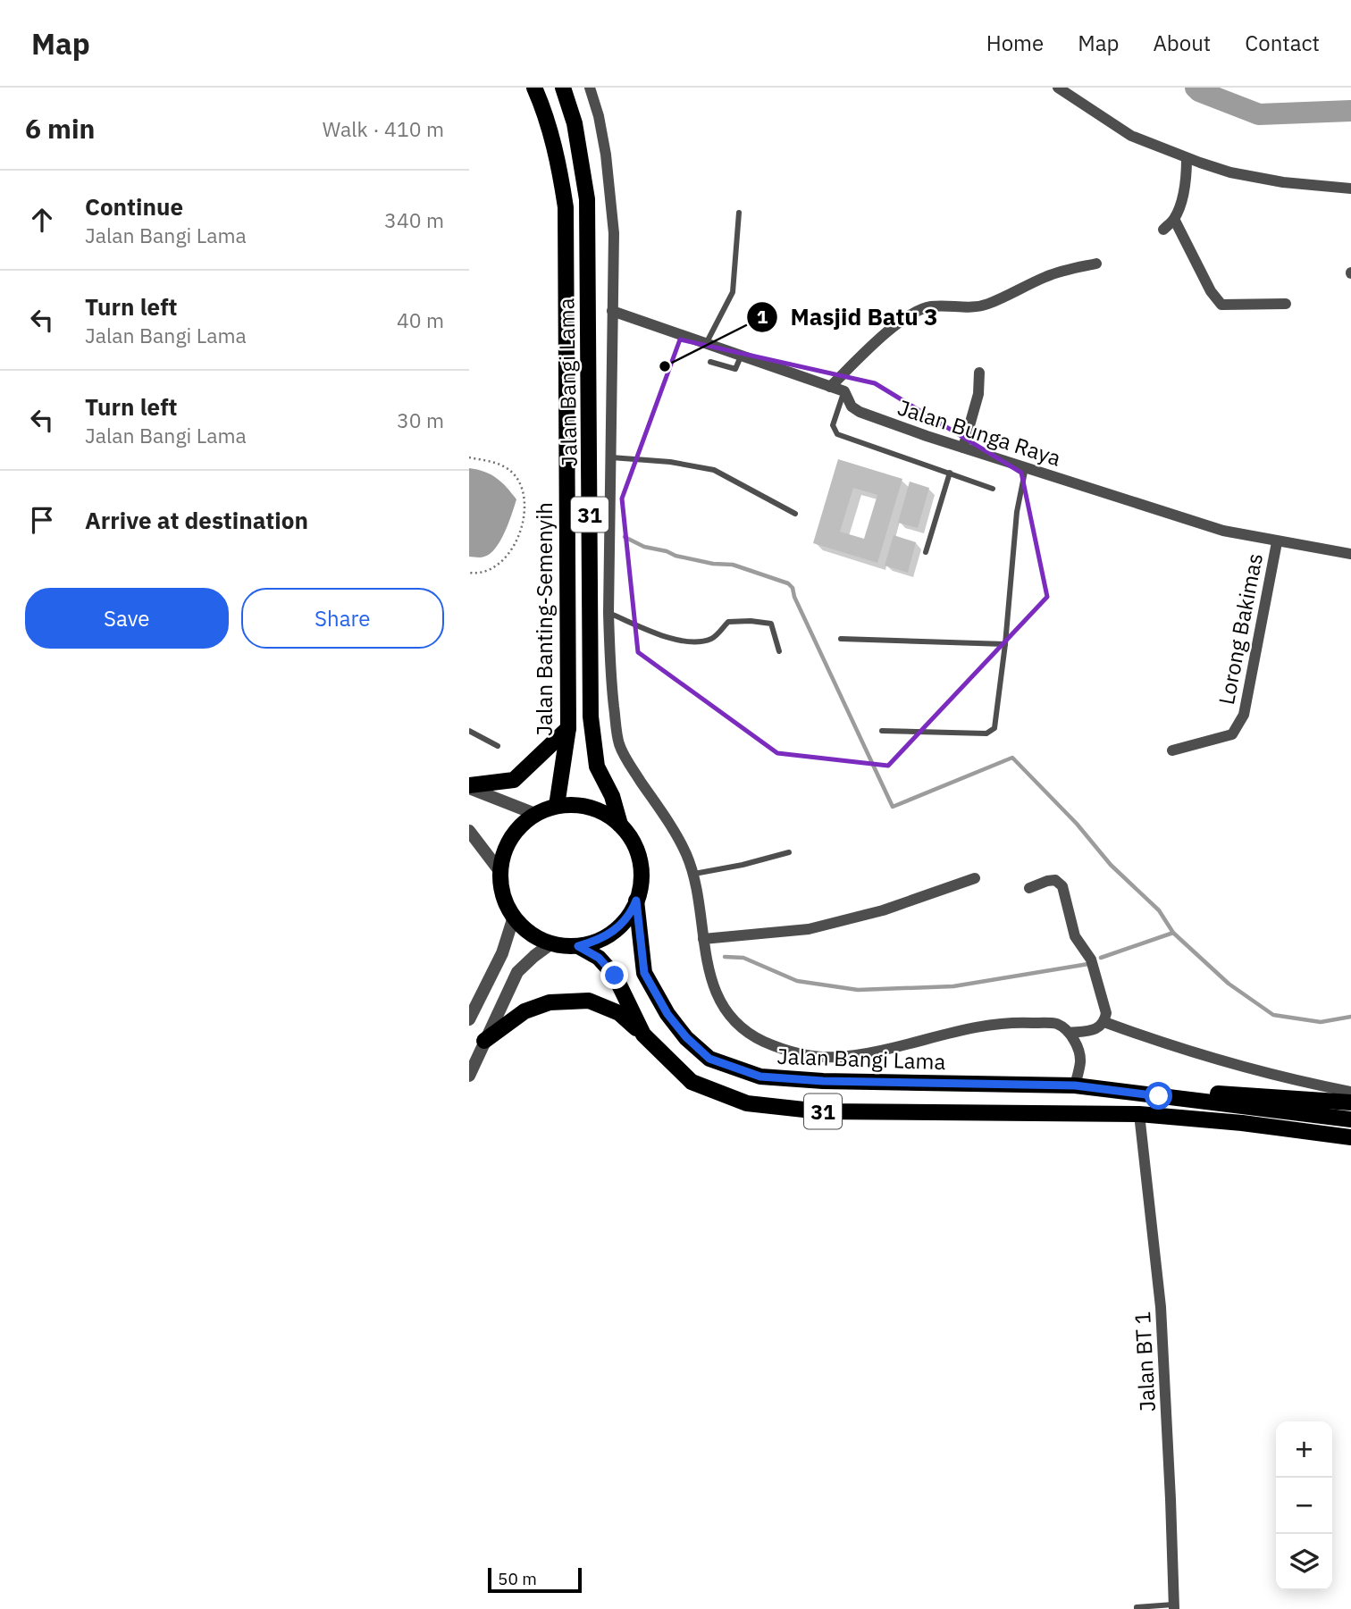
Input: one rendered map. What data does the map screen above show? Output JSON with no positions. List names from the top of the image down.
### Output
{
  "streets": {
    "main road": ["Jalan Bangi Lama", "31", "Jalan Banting-Semenyih"],
    "street": ["Jalan Bunga Raya", "Lorong Bakimas", "Jalan BT 1"]
  },
  "crossings": [
    ["Jalan Bangi Lama", "Jalan Banting-Semenyih"],
    ["Jalan Bangi Lama", "Jalan BT 1"],
    ["Jalan Bunga Raya", "Lorong Bakimas"]
  ],
  "places": ["Masjid Batu 3"],
  "scale_bar": "50 m",
  "page": {
    "header": "Map",
    "nav": [
      "Home",
      "Map",
      "About",
      "Contact"
    ],
    "heading": ["6 min", "Walk · 410 m"],
    "list": [
      ["Continue", "Jalan Bangi Lama", "340 m"],
      ["Turn left", "Jalan Bangi Lama", "40 m"],
      ["Turn left", "Jalan Bangi Lama", "30 m"],
      "Arrive at destination"
    ],
    "buttons": ["Save", "Share"],
    "map_buttons": ["+", "−"],
    "scale": "50 m"
  }
}
